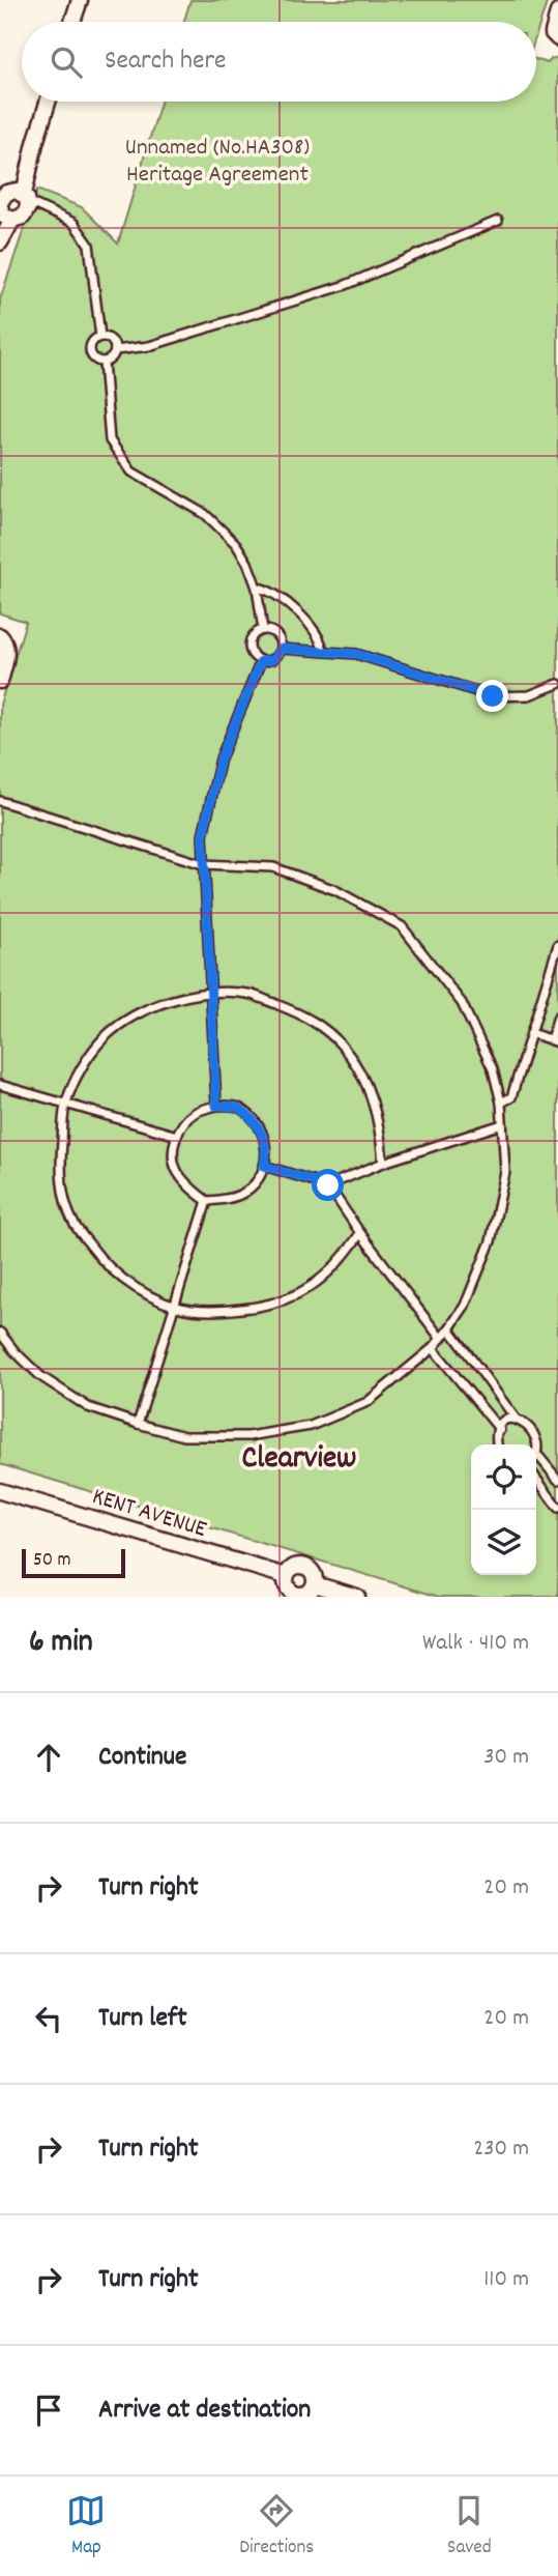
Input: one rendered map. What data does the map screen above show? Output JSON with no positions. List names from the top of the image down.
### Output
{
  "streets": {
    "street": ["KENT AVENUE"]
  },
  "districts": ["Clearview"],
  "parks": ["Unnamed (No.HA308) Heritage Agreement"],
  "scale_bar": "50 m",
  "page": {
    "search": "Search here",
    "scale": "50 m",
    "heading": ["6 min", "Walk · 410 m"],
    "list": [
      ["Continue", "30 m"],
      ["Turn right", "20 m"],
      ["Turn left", "20 m"],
      ["Turn right", "230 m"],
      ["Turn right", "110 m"],
      "Arrive at destination"
    ],
    "nav": ["Map", "Directions", "Saved"]
  }
}
